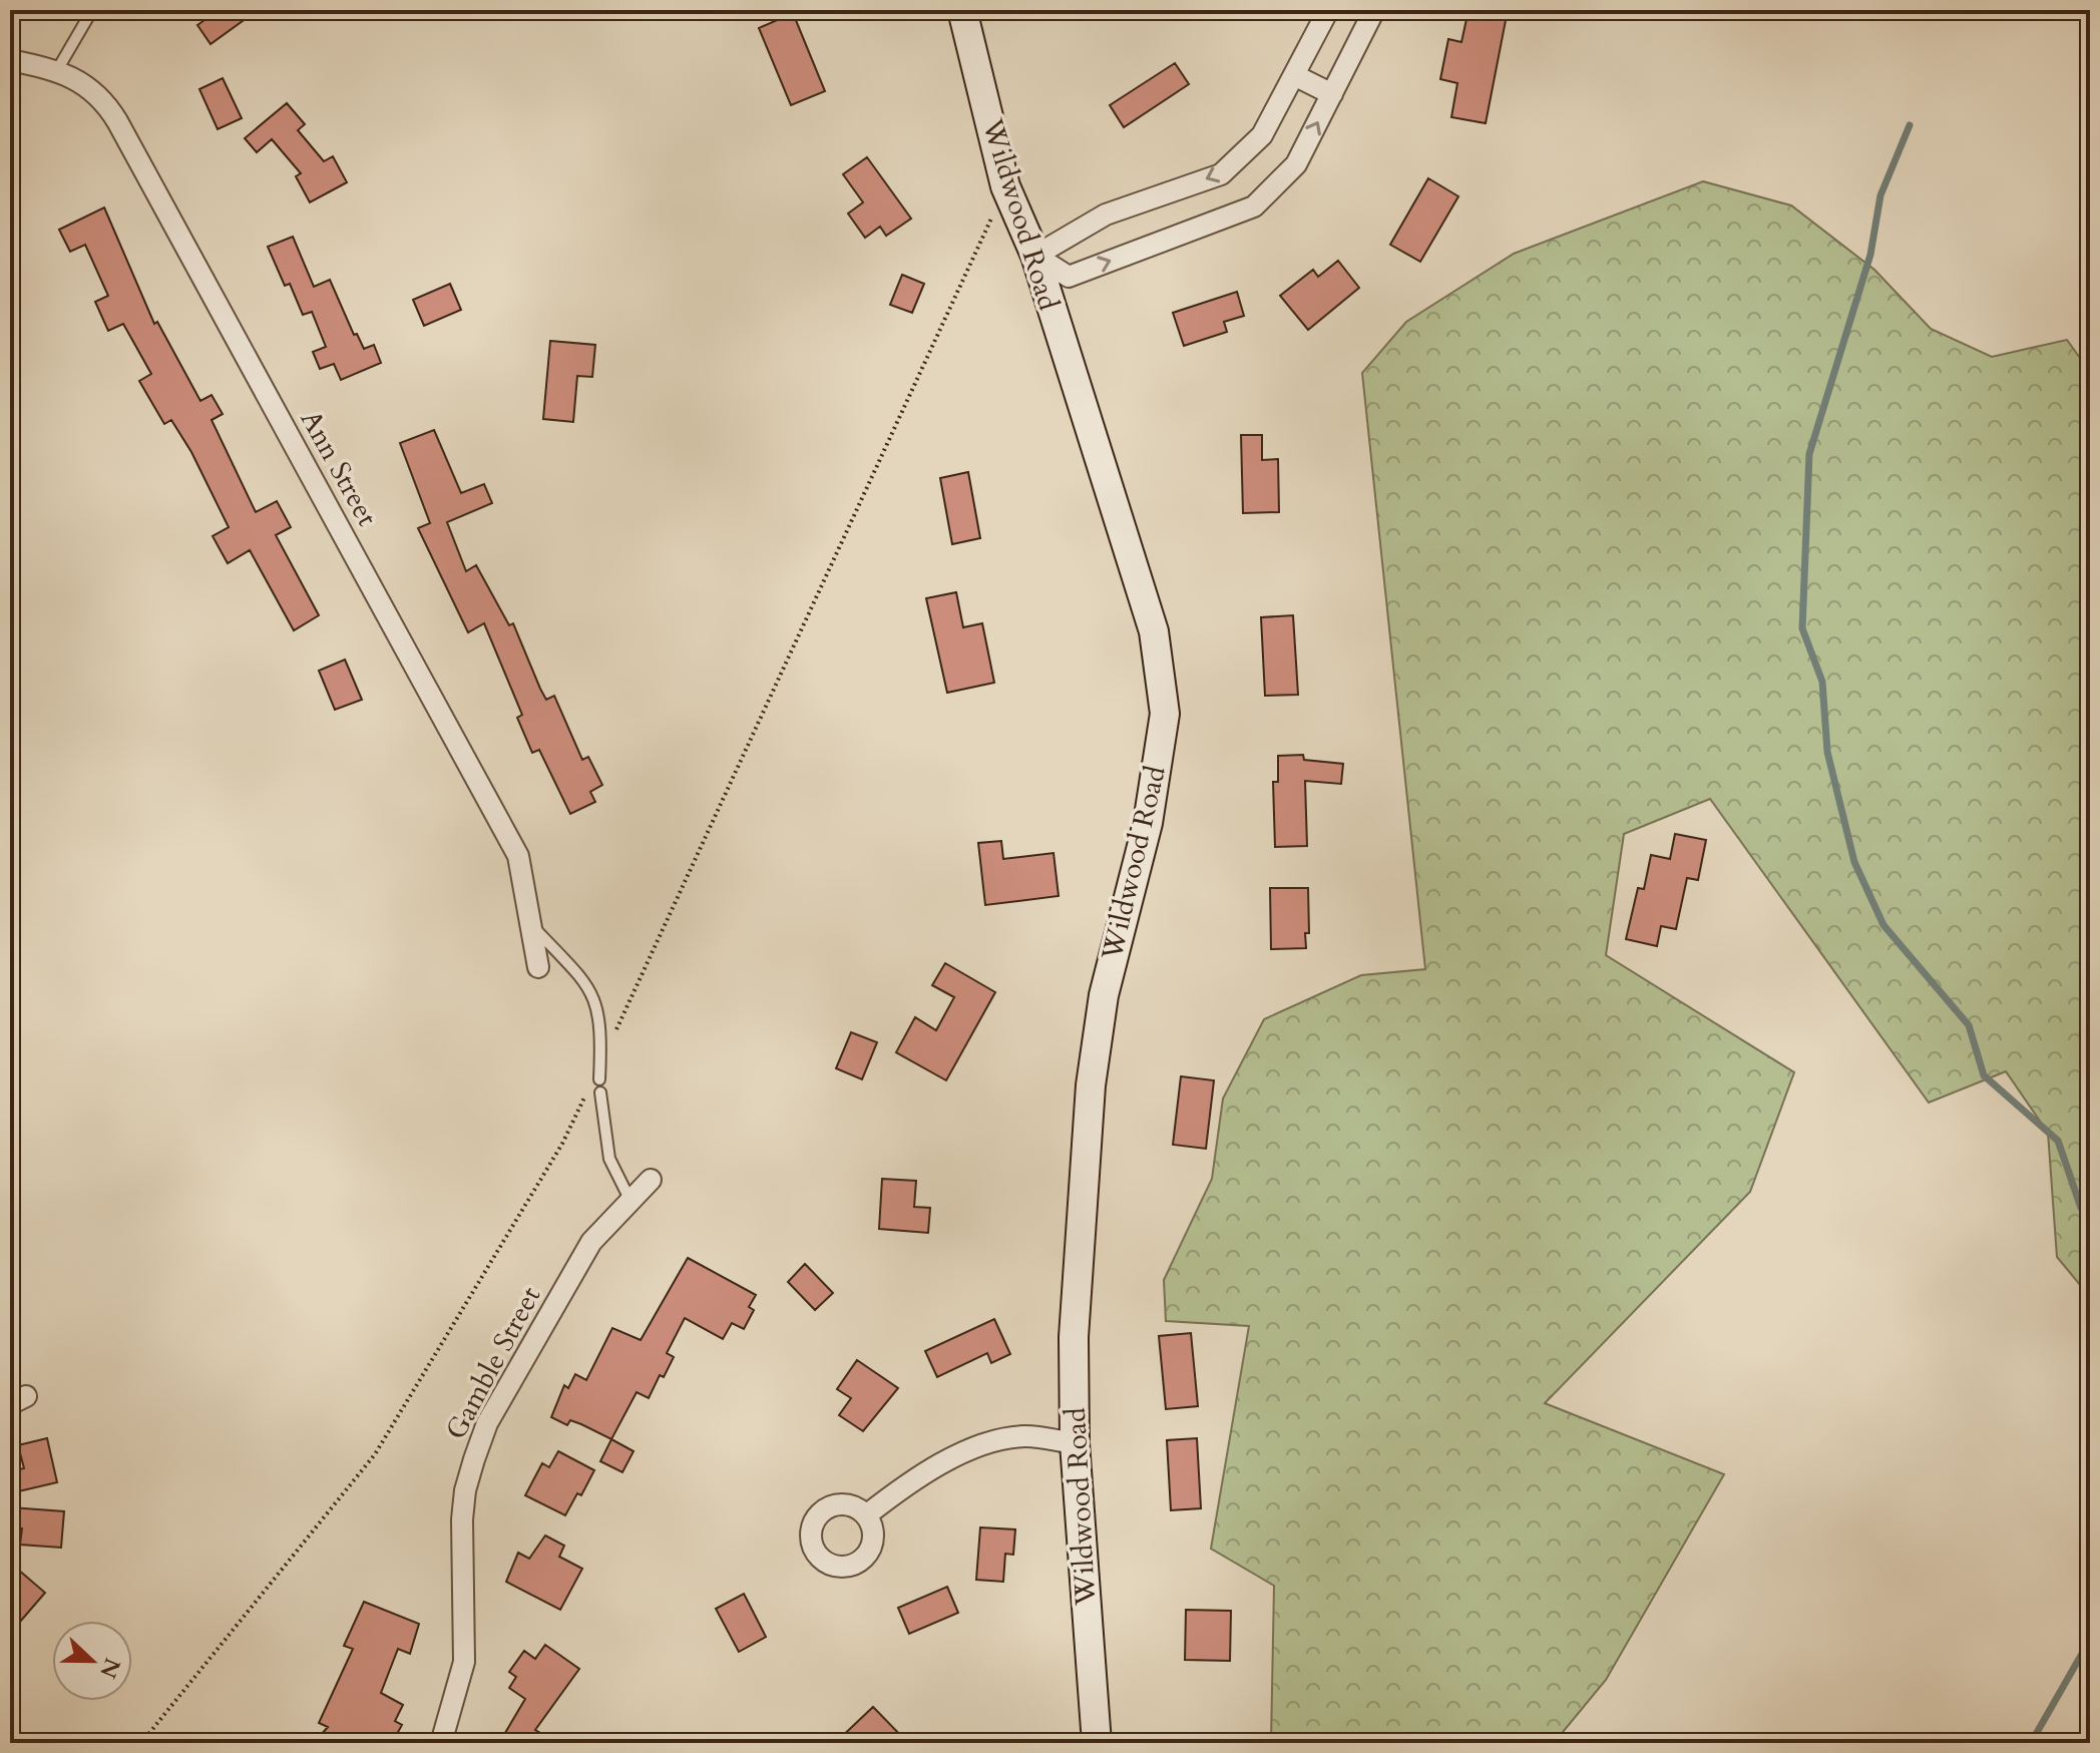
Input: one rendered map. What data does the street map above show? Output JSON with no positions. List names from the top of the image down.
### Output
{
  "streets": {
    "street": ["Wildwood Road", "Ann Street", "Gamble Street"]
  },
  "north": "right"
}
